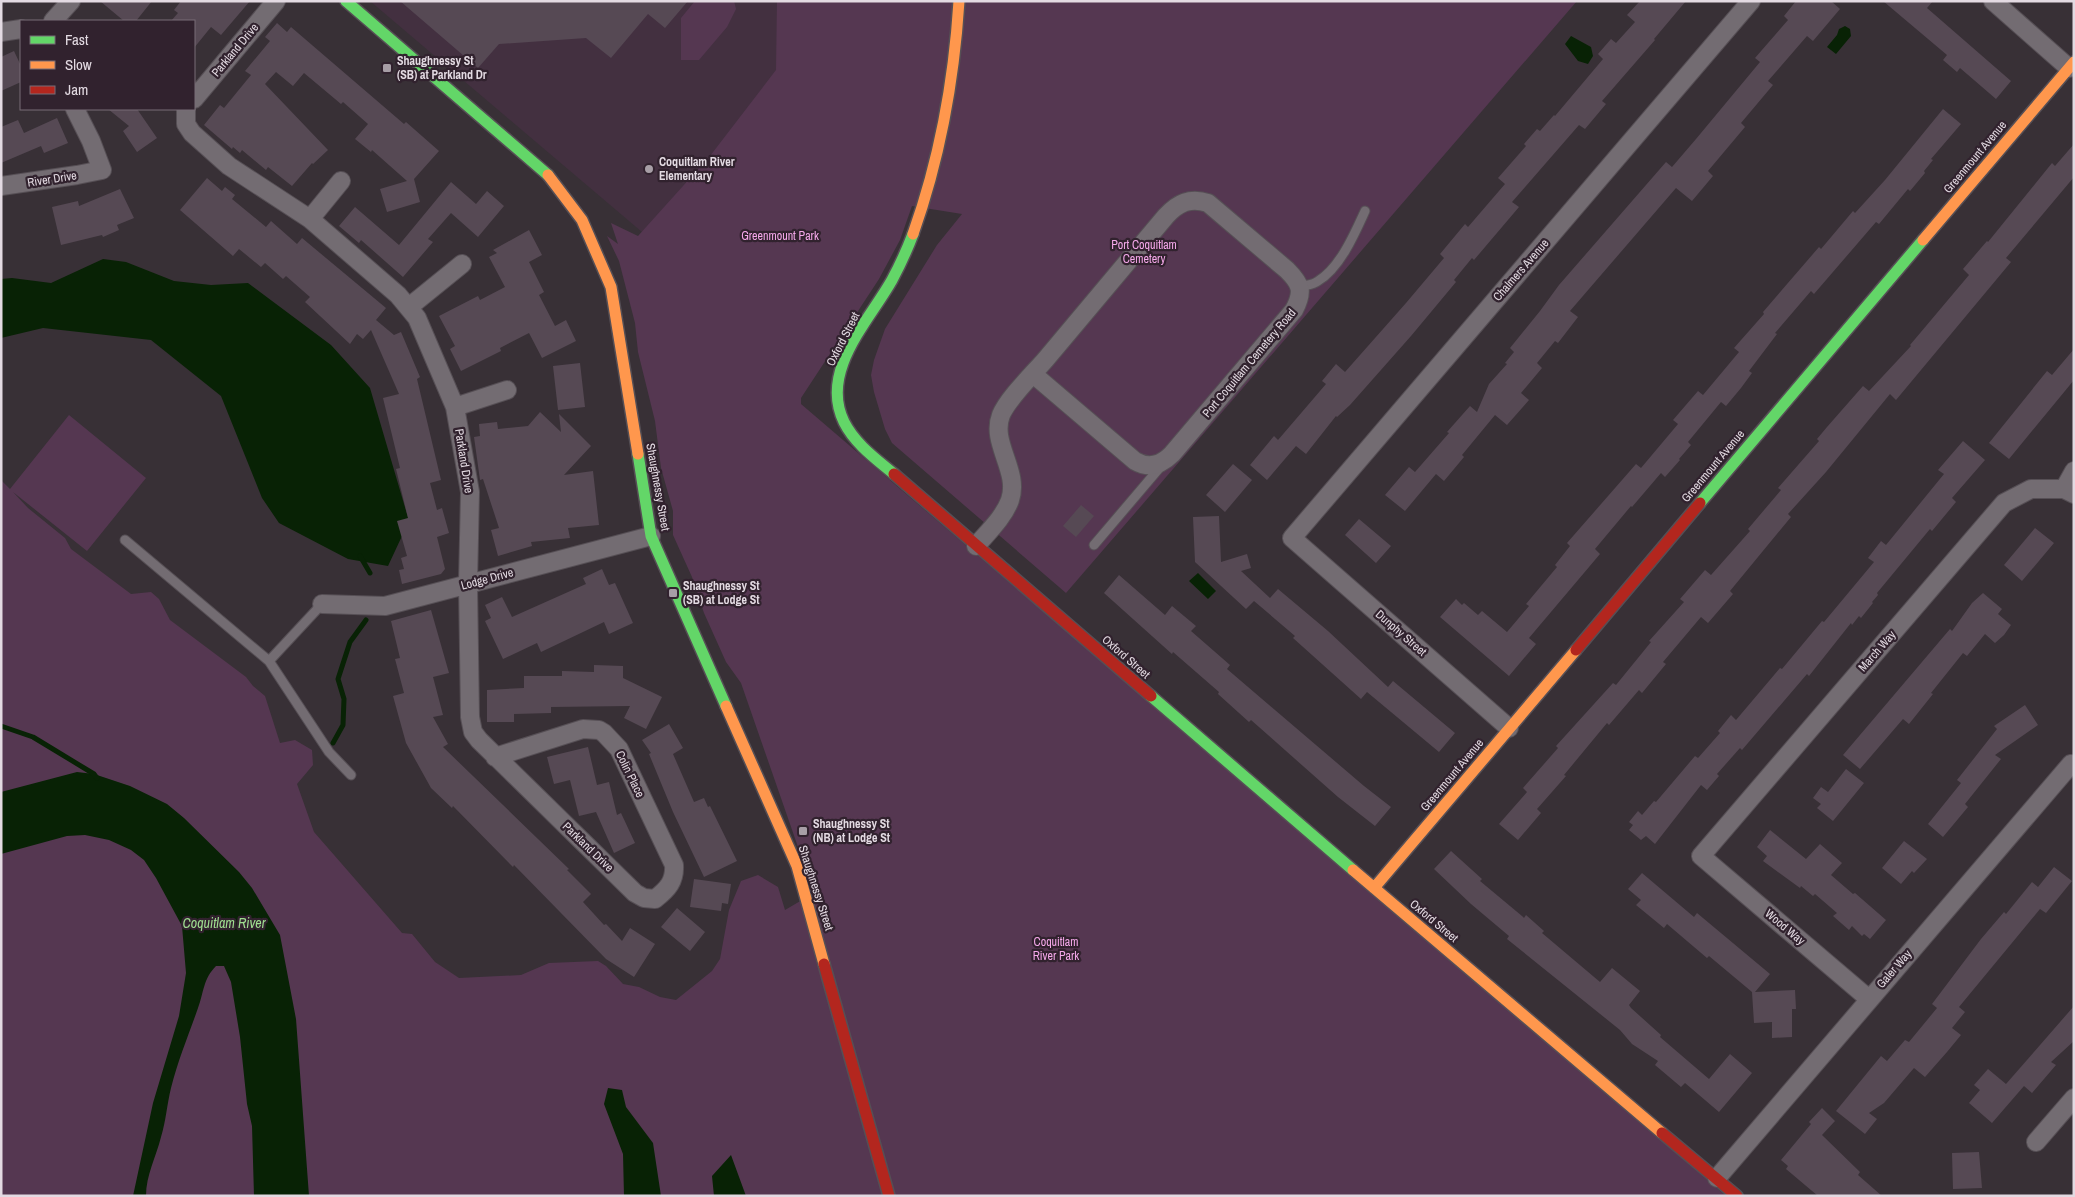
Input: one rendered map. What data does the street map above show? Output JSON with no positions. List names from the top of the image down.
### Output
{
  "streets": {
    "street": [
      "Parkland Drive",
      "Greenmount Avenue",
      "River Drive",
      "Chalmers Avenue",
      "Oxford Street",
      "Port Coquitlam Cemetery Road",
      "Shaughnessy Street",
      "Lodge Drive",
      "Dunphy Street",
      "March Way",
      "Colin Place",
      "Wood Way",
      "Galer Way"
    ]
  },
  "crossings": [
    ["Parkland Drive", "Lodge Drive"],
    ["Parkland Drive", "Colin Place"],
    ["Greenmount Avenue", "Oxford Street"],
    ["Greenmount Avenue", "Dunphy Street"],
    ["Chalmers Avenue", "Dunphy Street"],
    ["Oxford Street", "Galer Way"],
    ["Shaughnessy Street", "Lodge Drive"],
    ["March Way", "Wood Way"],
    ["Wood Way", "Galer Way"]
  ],
  "water": ["Coquitlam River"],
  "parks": ["Greenmount Park", "Port Coquitlam Cemetery", "Coquitlam River Park"],
  "places": {
    "transit": ["Shaughnessy St (SB) at Parkland Dr", "Shaughnessy St (SB) at Lodge St", "Shaughnessy St (NB) at Lodge St"],
    "other": ["Coquitlam River Elementary"]
  },
  "legend": ["Fast", "Slow", "Jam"]
}
